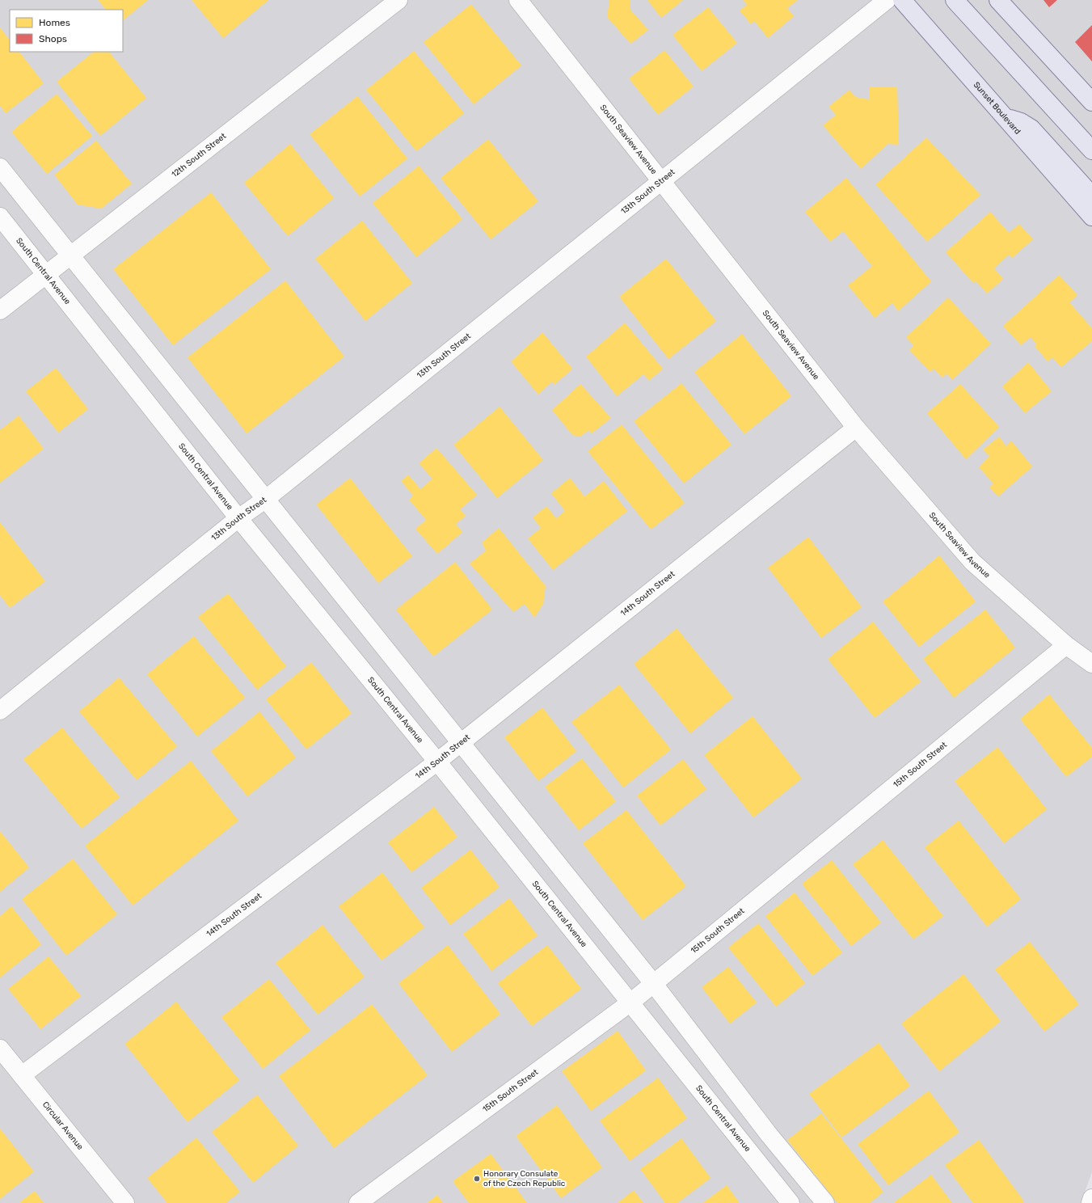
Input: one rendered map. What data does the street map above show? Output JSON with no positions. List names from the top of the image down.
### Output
{
  "streets": {
    "main road": ["Sunset Boulevard"],
    "street": [
      "South Seaview Avenue",
      "12th South Street",
      "13th South Street",
      "South Central Avenue",
      "14th South Street",
      "15th South Street",
      "Circular Avenue"
    ]
  },
  "crossings": [
    ["South Seaview Avenue", "13th South Street"],
    ["South Seaview Avenue", "14th South Street"],
    ["South Seaview Avenue", "15th South Street"],
    ["12th South Street", "South Central Avenue"],
    ["13th South Street", "South Central Avenue"],
    ["South Central Avenue", "14th South Street"],
    ["South Central Avenue", "15th South Street"],
    ["14th South Street", "Circular Avenue"]
  ],
  "places": ["Honorary Consulate of the Czech Republic"],
  "legend": ["Homes", "Shops"]
}
